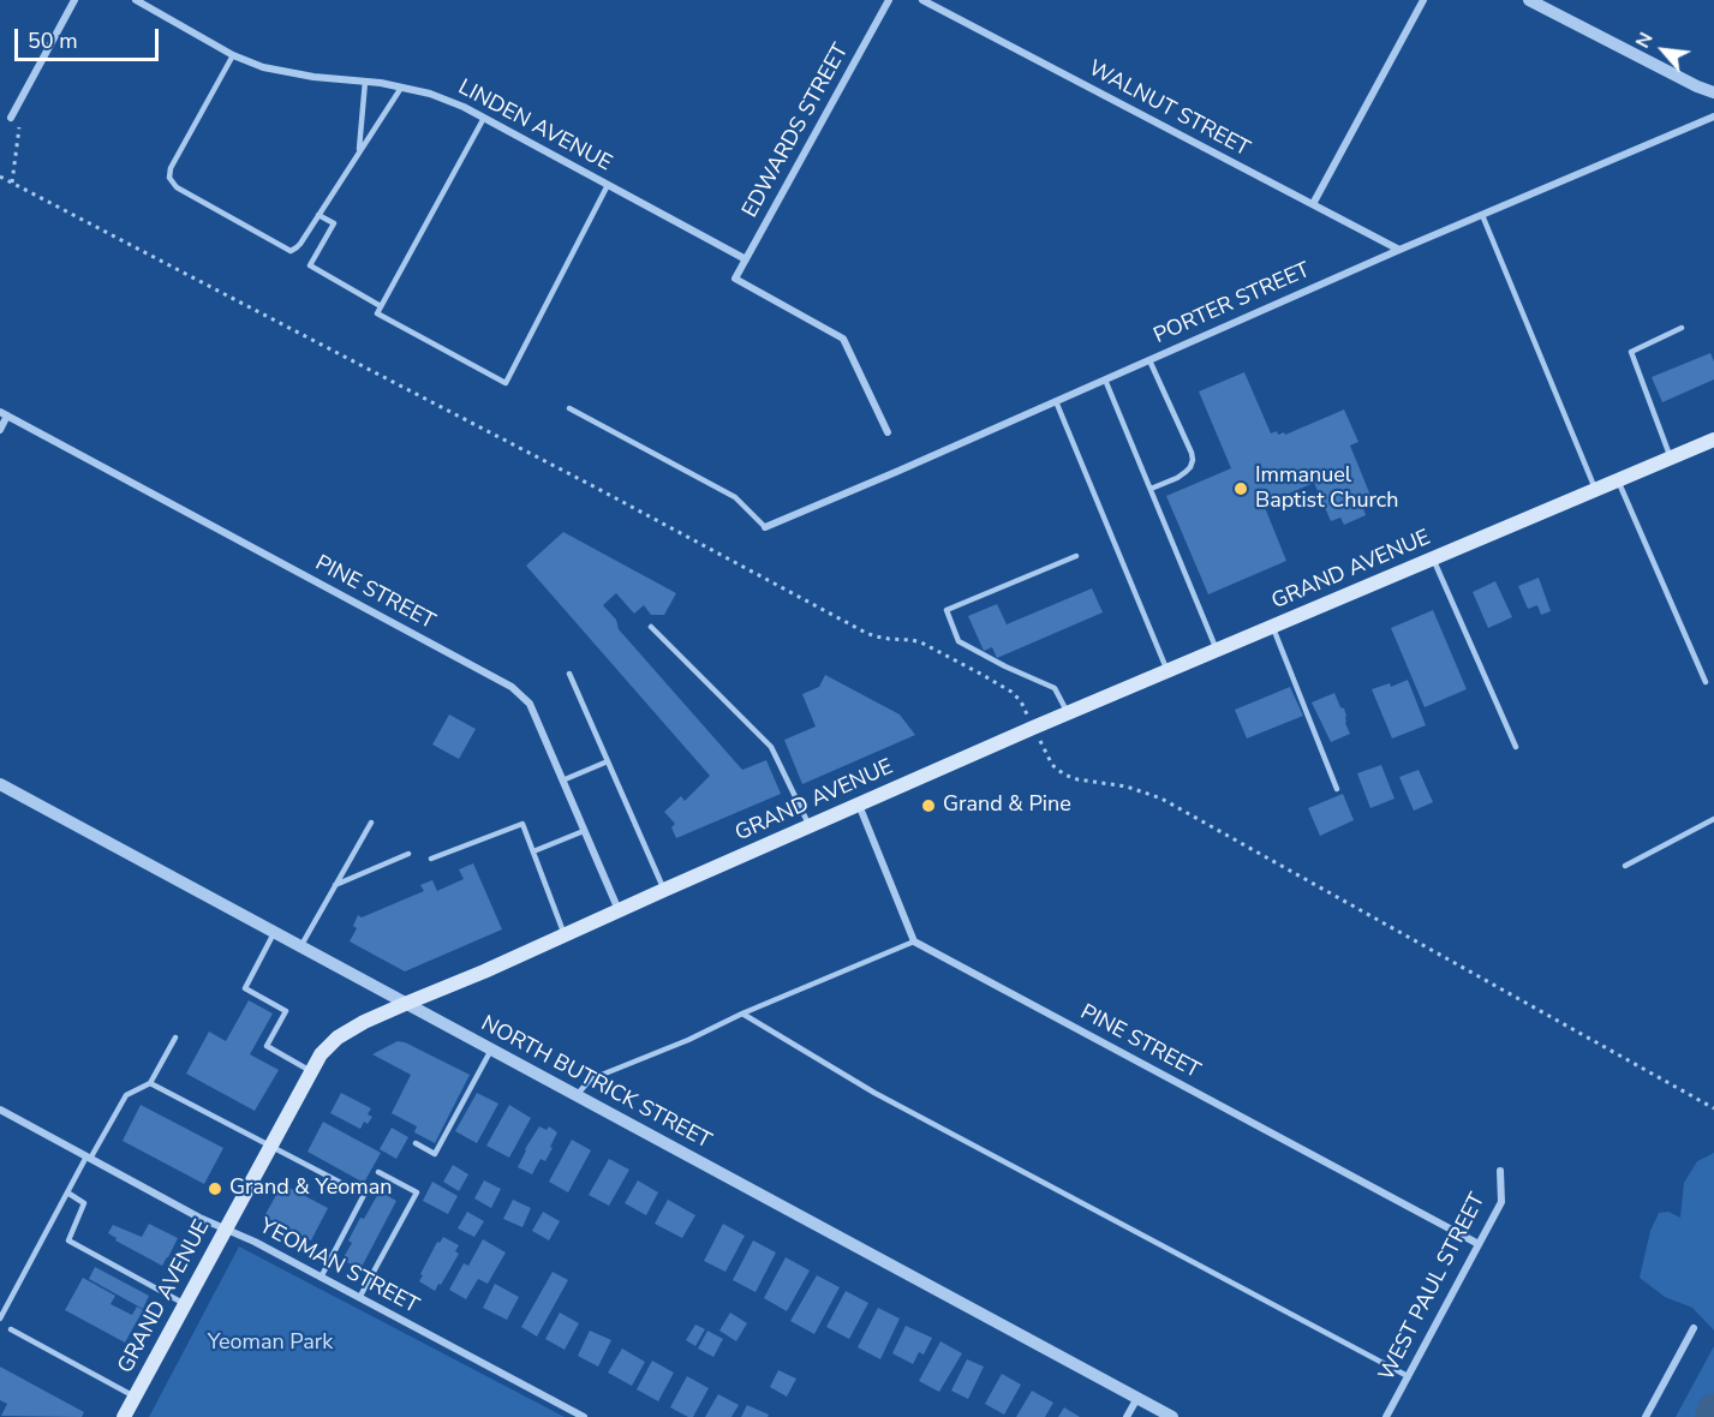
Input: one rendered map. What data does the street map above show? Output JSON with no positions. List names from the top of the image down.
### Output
{
  "streets": {
    "main road": ["GRAND AVENUE"],
    "street": [
      "WALNUT STREET",
      "LINDEN AVENUE",
      "EDWARDS STREET",
      "PORTER STREET",
      "PINE STREET",
      "NORTH BUTRICK STREET",
      "YEOMAN STREET",
      "WEST PAUL STREET"
    ]
  },
  "crossings": [
    ["WALNUT STREET", "PORTER STREET"],
    ["LINDEN AVENUE", "EDWARDS STREET"],
    ["GRAND AVENUE", "PINE STREET"],
    ["GRAND AVENUE", "NORTH BUTRICK STREET"],
    ["GRAND AVENUE", "YEOMAN STREET"],
    ["PINE STREET", "WEST PAUL STREET"]
  ],
  "parks": ["Yeoman Park"],
  "places": ["Immanuel Baptist Church", "Grand & Pine", "Grand & Yeoman"],
  "scale_bar": "50 m",
  "north": "top left"
}
